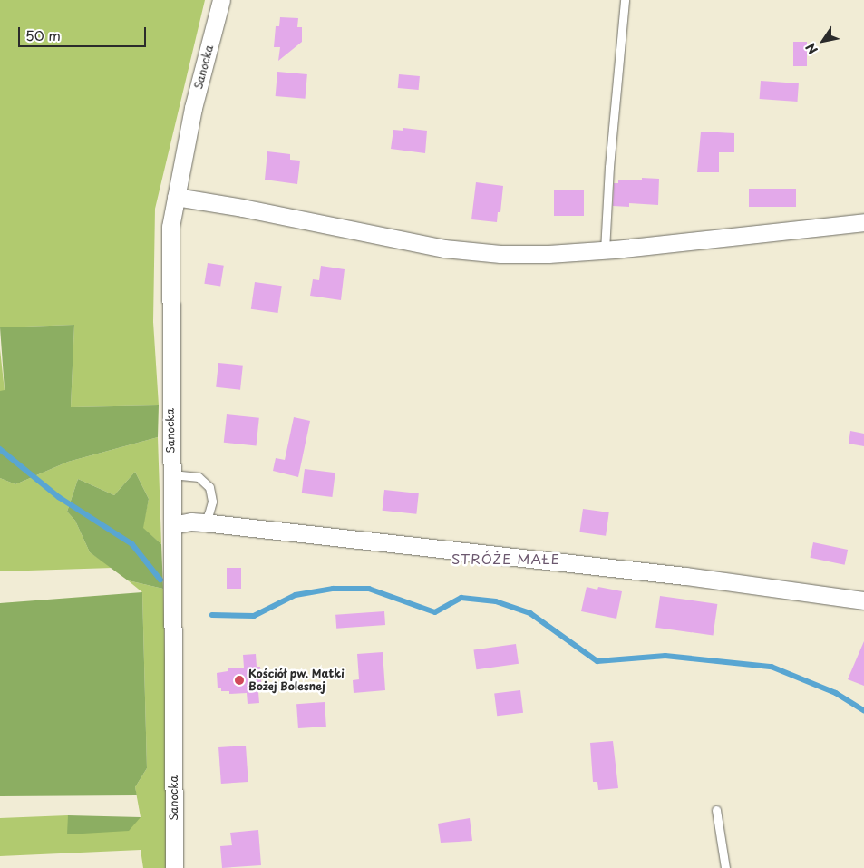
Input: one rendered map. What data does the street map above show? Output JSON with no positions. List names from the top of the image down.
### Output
{
  "streets": {
    "street": ["Sanocka"]
  },
  "districts": ["STRÓŻE MAŁE"],
  "places": ["Kościół pw. Matki Bożej Bolesnej"],
  "scale_bar": "50 m",
  "north": "bottom left"
}
